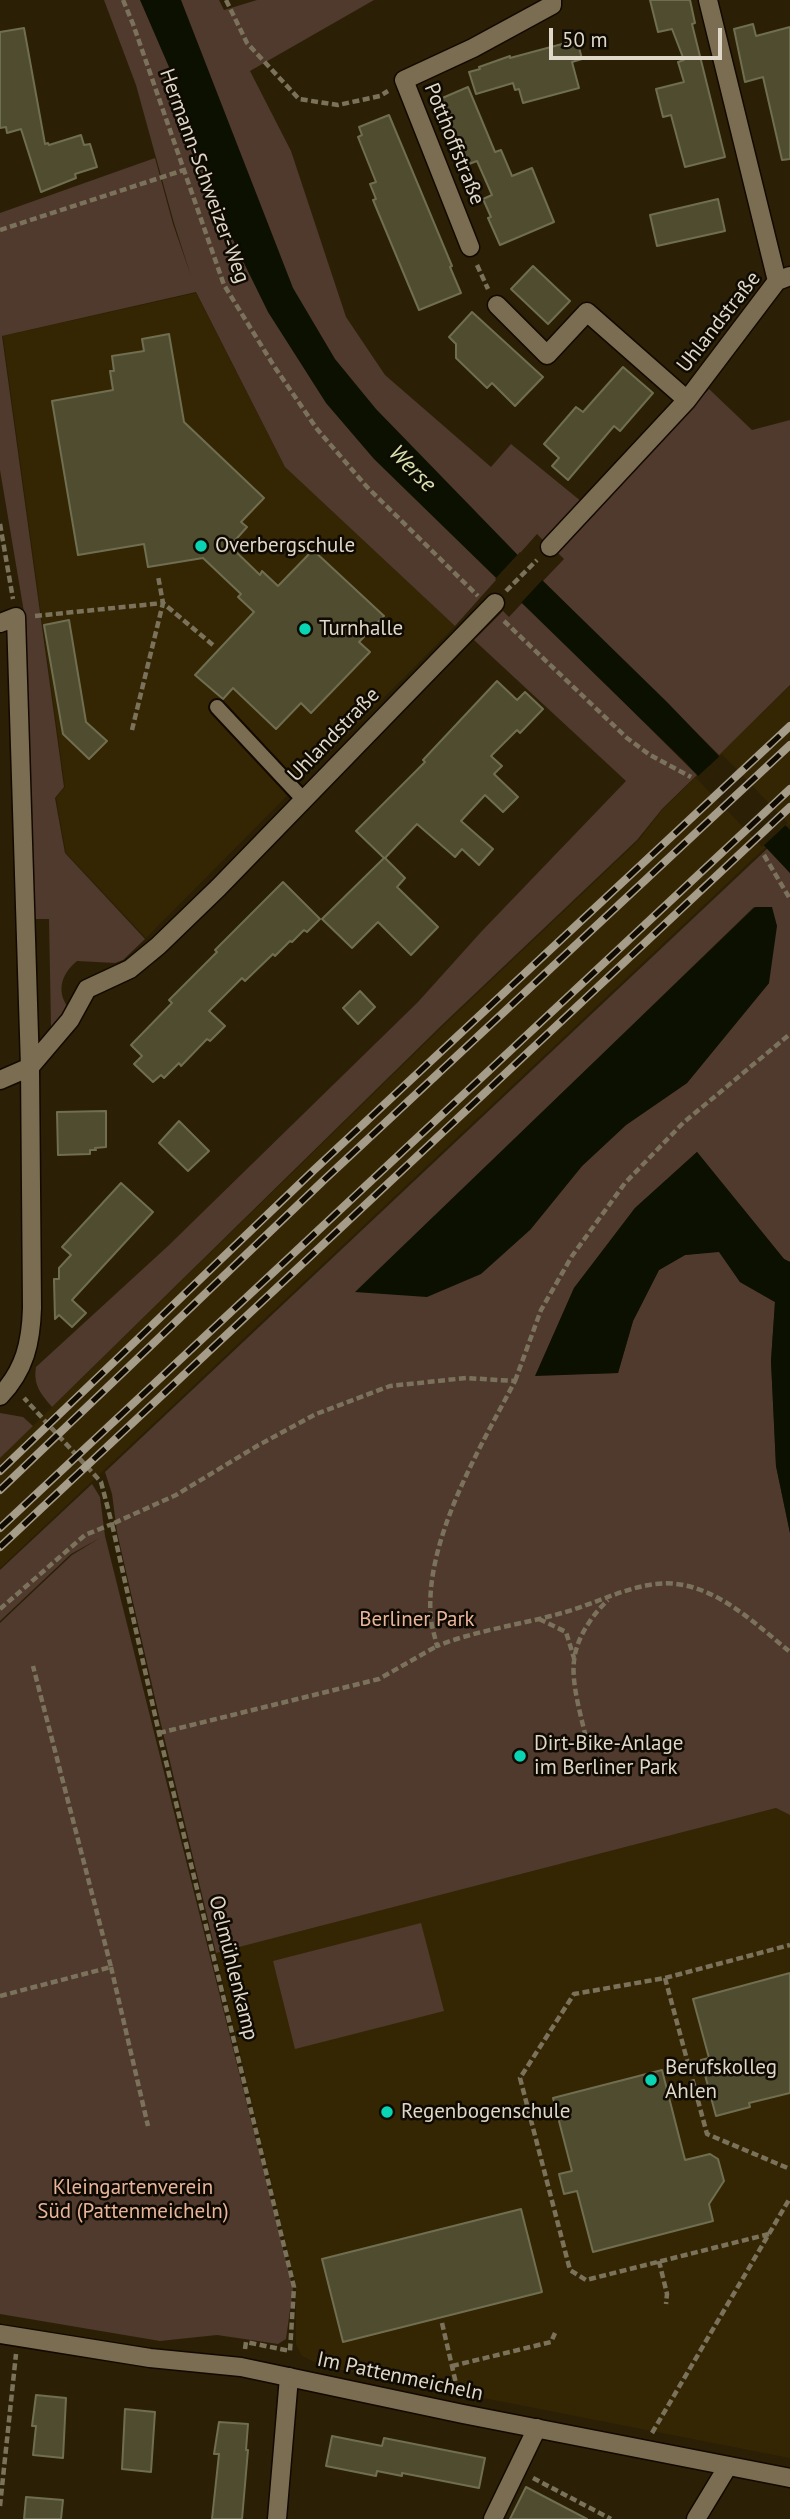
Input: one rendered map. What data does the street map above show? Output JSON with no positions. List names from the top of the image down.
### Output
{
  "streets": {
    "street": ["Potthoffstraße", "Uhlandstraße", "Im Pattenmeicheln"],
    "path": ["Hermann-Schweizer-Weg", "Oelmühlenkamp"]
  },
  "crossings": [
    ["Hermann-Schweizer-Weg", "Uhlandstraße"],
    ["Oelmühlenkamp", "Im Pattenmeicheln"]
  ],
  "water": ["Werse"],
  "parks": ["Berliner Park", "Kleingartenverein Süd (Pattenmeicheln)"],
  "places": [
    "Overbergschule",
    "Turnhalle",
    "Dirt-Bike-Anlage im Berliner Park",
    "Berufskolleg Ahlen",
    "Regenbogenschule"
  ],
  "scale_bar": "50 m"
}
